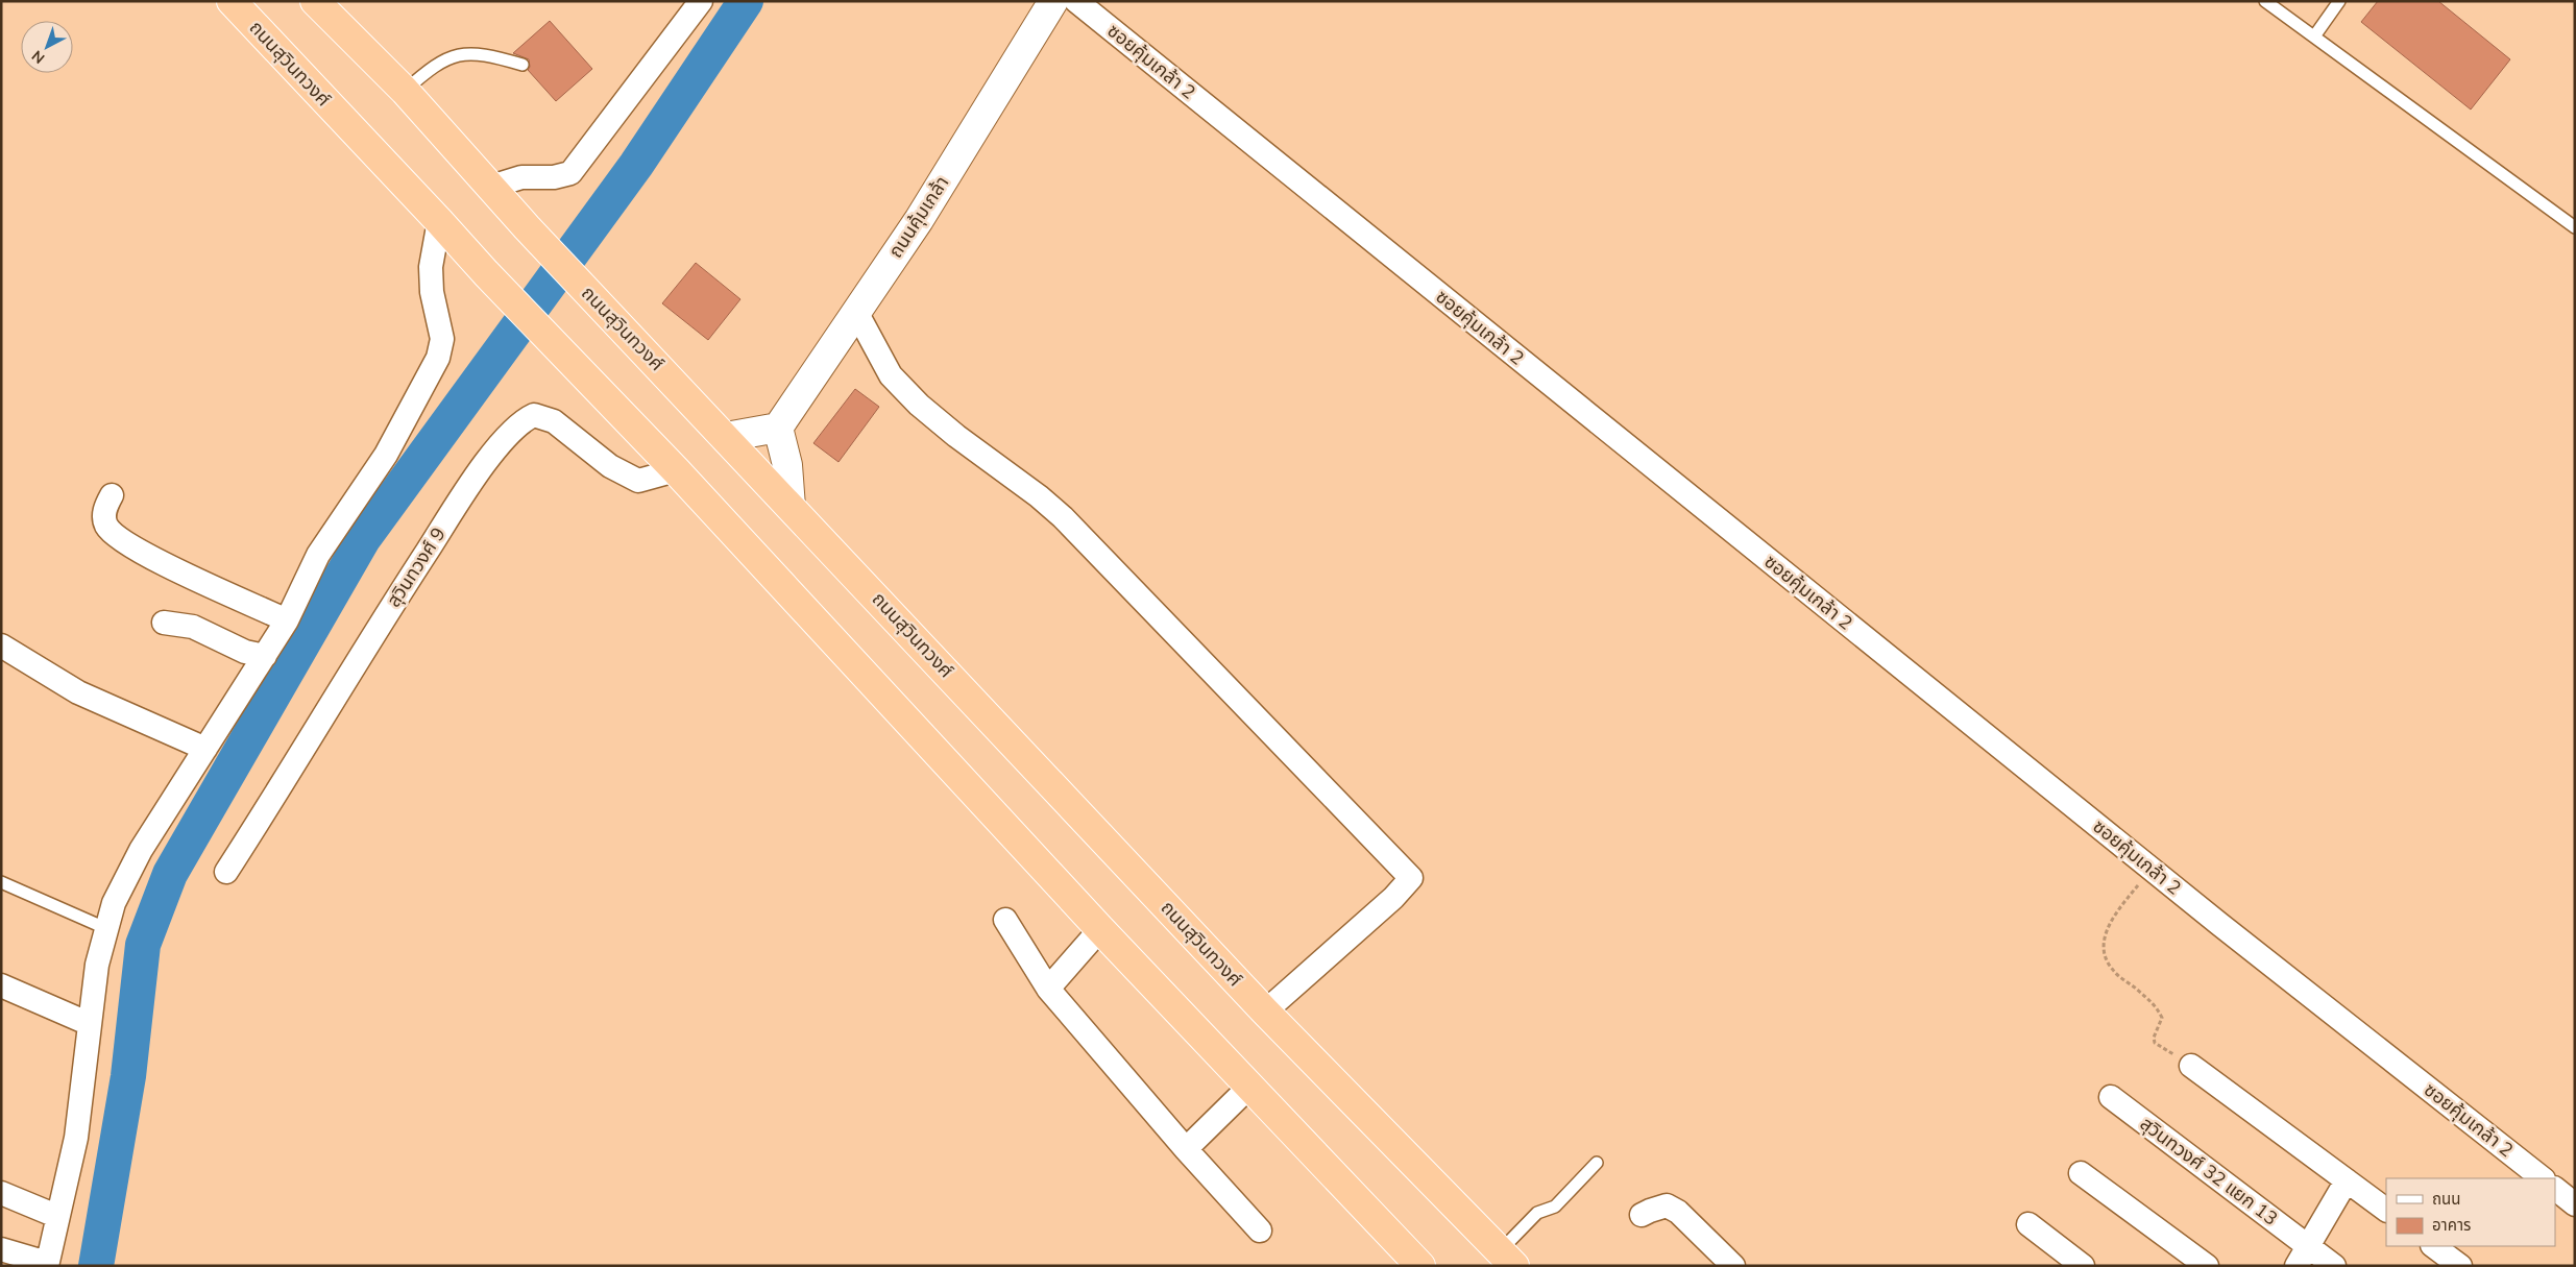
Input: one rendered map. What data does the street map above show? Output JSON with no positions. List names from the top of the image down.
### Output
{
  "streets": {
    "highway": ["ถนนสุวินทวงศ์"],
    "main road": ["ถนนคุ้มเกล้า"],
    "street": ["ซอยคุ้มเกล้า 2", "สุวินทวงศ์ 9", "สุวินทวงศ์ 32 แยก 13"]
  },
  "crossings": [
    ["ถนนสุวินทวงศ์", "สุวินทวงศ์ 9"]
  ],
  "legend": ["ถนน", "อาคาร"],
  "north": "bottom left"
}
